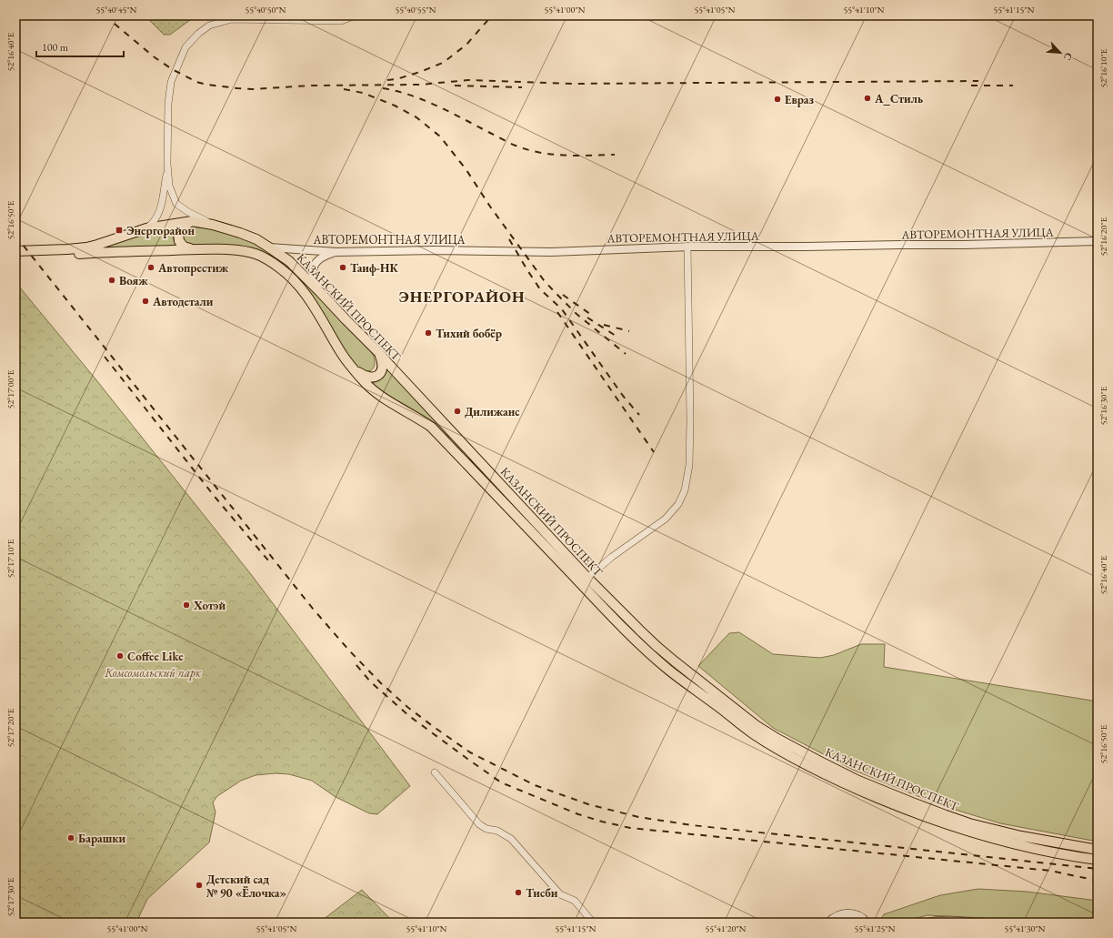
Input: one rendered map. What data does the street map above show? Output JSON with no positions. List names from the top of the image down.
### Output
{
  "streets": {
    "main road": ["КАЗАНСКИЙ ПРОСПЕКТ"],
    "street": ["АВТОРЕМОНТНАЯ УЛИЦА"]
  },
  "crossings": [
    ["АВТОРЕМОНТНАЯ УЛИЦА", "КАЗАНСКИЙ ПРОСПЕКТ"]
  ],
  "districts": ["ЭНЕРГОРАЙОН"],
  "parks": ["Комсомольский парк"],
  "places": {
    "other": [
      "А_Стиль",
      "Евраз",
      "Автопрестиж",
      "Таиф-НК",
      "Вояж",
      "Автодетали",
      "Тихий бобёр",
      "Дилижанс",
      "Хотэй",
      "Coffee Like",
      "Барашки",
      "Детский сад № 90 «Ёлочка»",
      "Тисби"
    ],
    "transit": ["Энергорайон"]
  },
  "scale_bar": "100 m",
  "north": "bottom right",
  "coordinates": [
    "55°40'45\"N",
    "55°40'50\"N",
    "55°40'55\"N",
    "55°41'00\"N",
    "55°41'05\"N",
    "55°41'10\"N",
    "55°41'15\"N",
    "52°16'40\"E",
    "52°16'10\"E",
    "52°16'50\"E",
    "52°16'20\"E",
    "52°17'00\"E",
    "52°16'30\"E",
    "52°17'10\"E",
    "52°17'20\"E",
    "52°17'30\"E",
    "55°41'20\"N",
    "55°41'25\"N",
    "55°41'30\"N"
  ]
}
